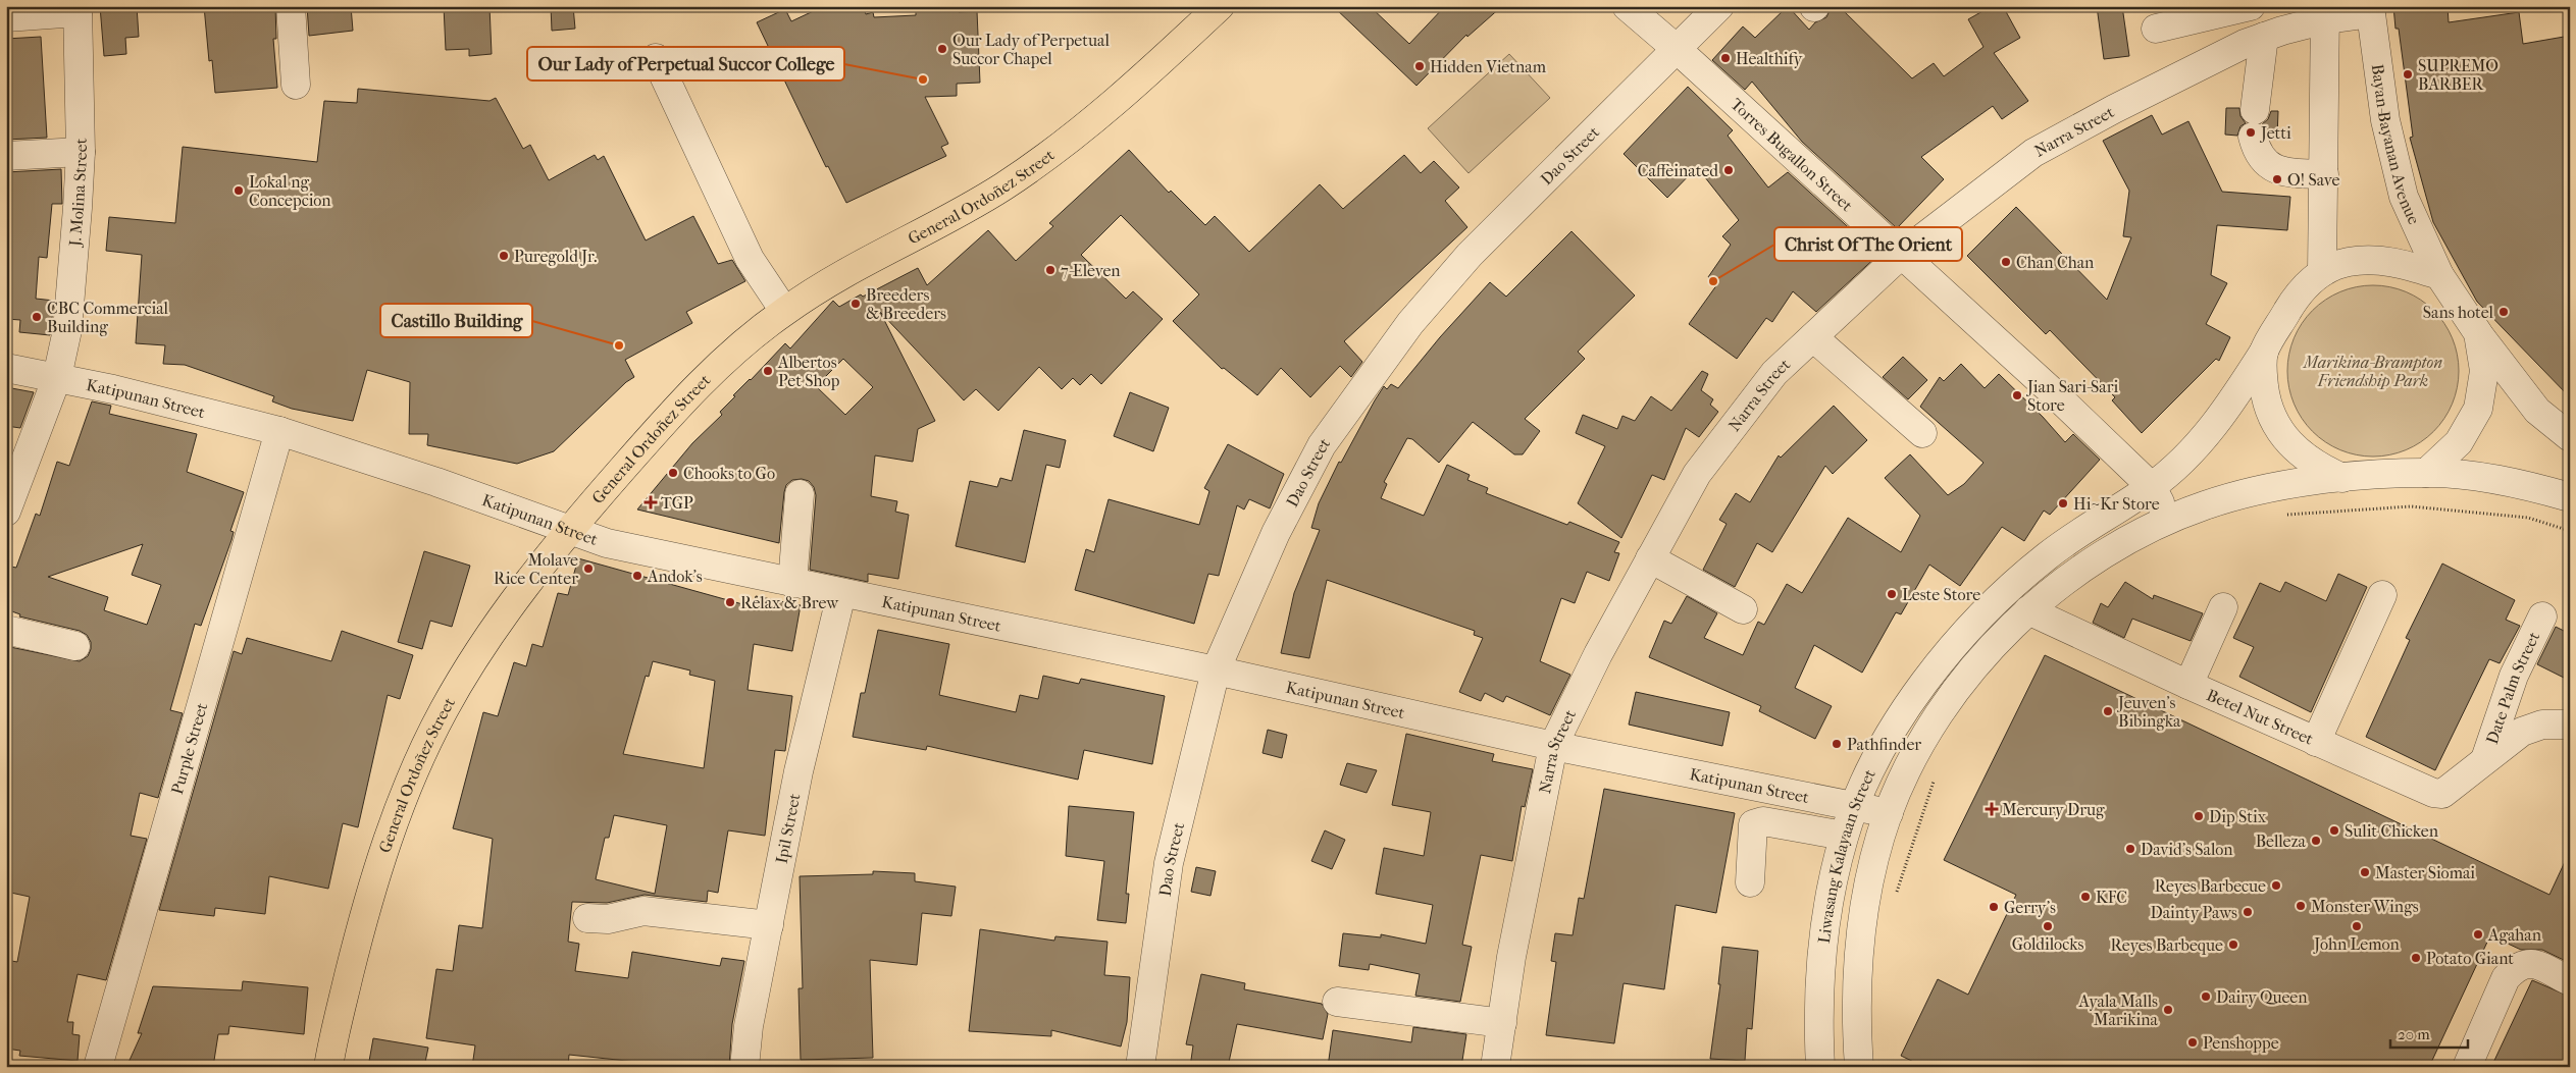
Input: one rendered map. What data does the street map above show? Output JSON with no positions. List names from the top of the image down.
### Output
{
  "streets": {
    "main road": ["General Ordoñez Street"],
    "street": [
      "Narra Street",
      "Bayan-Bayanan Avenue",
      "Torres Bugallon Street",
      "Dao Street",
      "J. Molina Street",
      "Katipunan Street",
      "Date Palm Street",
      "Betel Nut Street",
      "Purple Street",
      "Ipil Street",
      "Liwasang Kalayaan Street"
    ]
  },
  "crossings": [
    ["Narra Street", "Bayan-Bayanan Avenue"],
    ["Narra Street", "Torres Bugallon Street"],
    ["Narra Street", "Katipunan Street"],
    ["Torres Bugallon Street", "Dao Street"],
    ["Torres Bugallon Street", "Liwasang Kalayaan Street"],
    ["Dao Street", "Katipunan Street"],
    ["J. Molina Street", "Katipunan Street"],
    ["General Ordoñez Street", "Katipunan Street"],
    ["Katipunan Street", "Purple Street"],
    ["Katipunan Street", "Ipil Street"],
    ["Katipunan Street", "Liwasang Kalayaan Street"],
    ["Date Palm Street", "Betel Nut Street"],
    ["Betel Nut Street", "Liwasang Kalayaan Street"]
  ],
  "parks": ["Marikina-Brampton Friendship Park"],
  "places": {
    "other": [
      "Our Lady of Perpetual Succor Chapel",
      "Healthify",
      "Hidden Vietnam",
      "SUPREMO BARBER",
      "Our Lady of Perpetual Succor College",
      "Jetti",
      "Caffeinated",
      "O! Save",
      "Lokal ng Concepcion",
      "Puregold Jr.",
      "Chan Chan",
      "7-Eleven",
      "Christ Of The Orient",
      "Breeders & Breeders",
      "Sans hotel",
      "CBC Commercial Building",
      "Castillo Building",
      "Albertos Pet Shop",
      "Jian Sari-Sari Store",
      "Chooks to Go",
      "Hi~Kr Store",
      "Molave Rice Center",
      "Andok's",
      "Leste Store",
      "Relax & Brew",
      "Jeuven’s Bibingka",
      "Pathfinder",
      "Dip Stix",
      "Sulit Chicken",
      "Belleza",
      "David’s Salon",
      "Master Siomai",
      "Reyes Barbecue",
      "KFC",
      "Monster Wings",
      "Gerry’s",
      "Dainty Paws",
      "Goldilocks",
      "John Lemon",
      "Agahan",
      "Reyes Barbeque",
      "Potato Giant",
      "Dairy Queen",
      "Ayala Malls Marikina",
      "Penshoppe"
    ],
    "health": ["TGP", "Mercury Drug"]
  },
  "scale_bar": "20 m"
}
